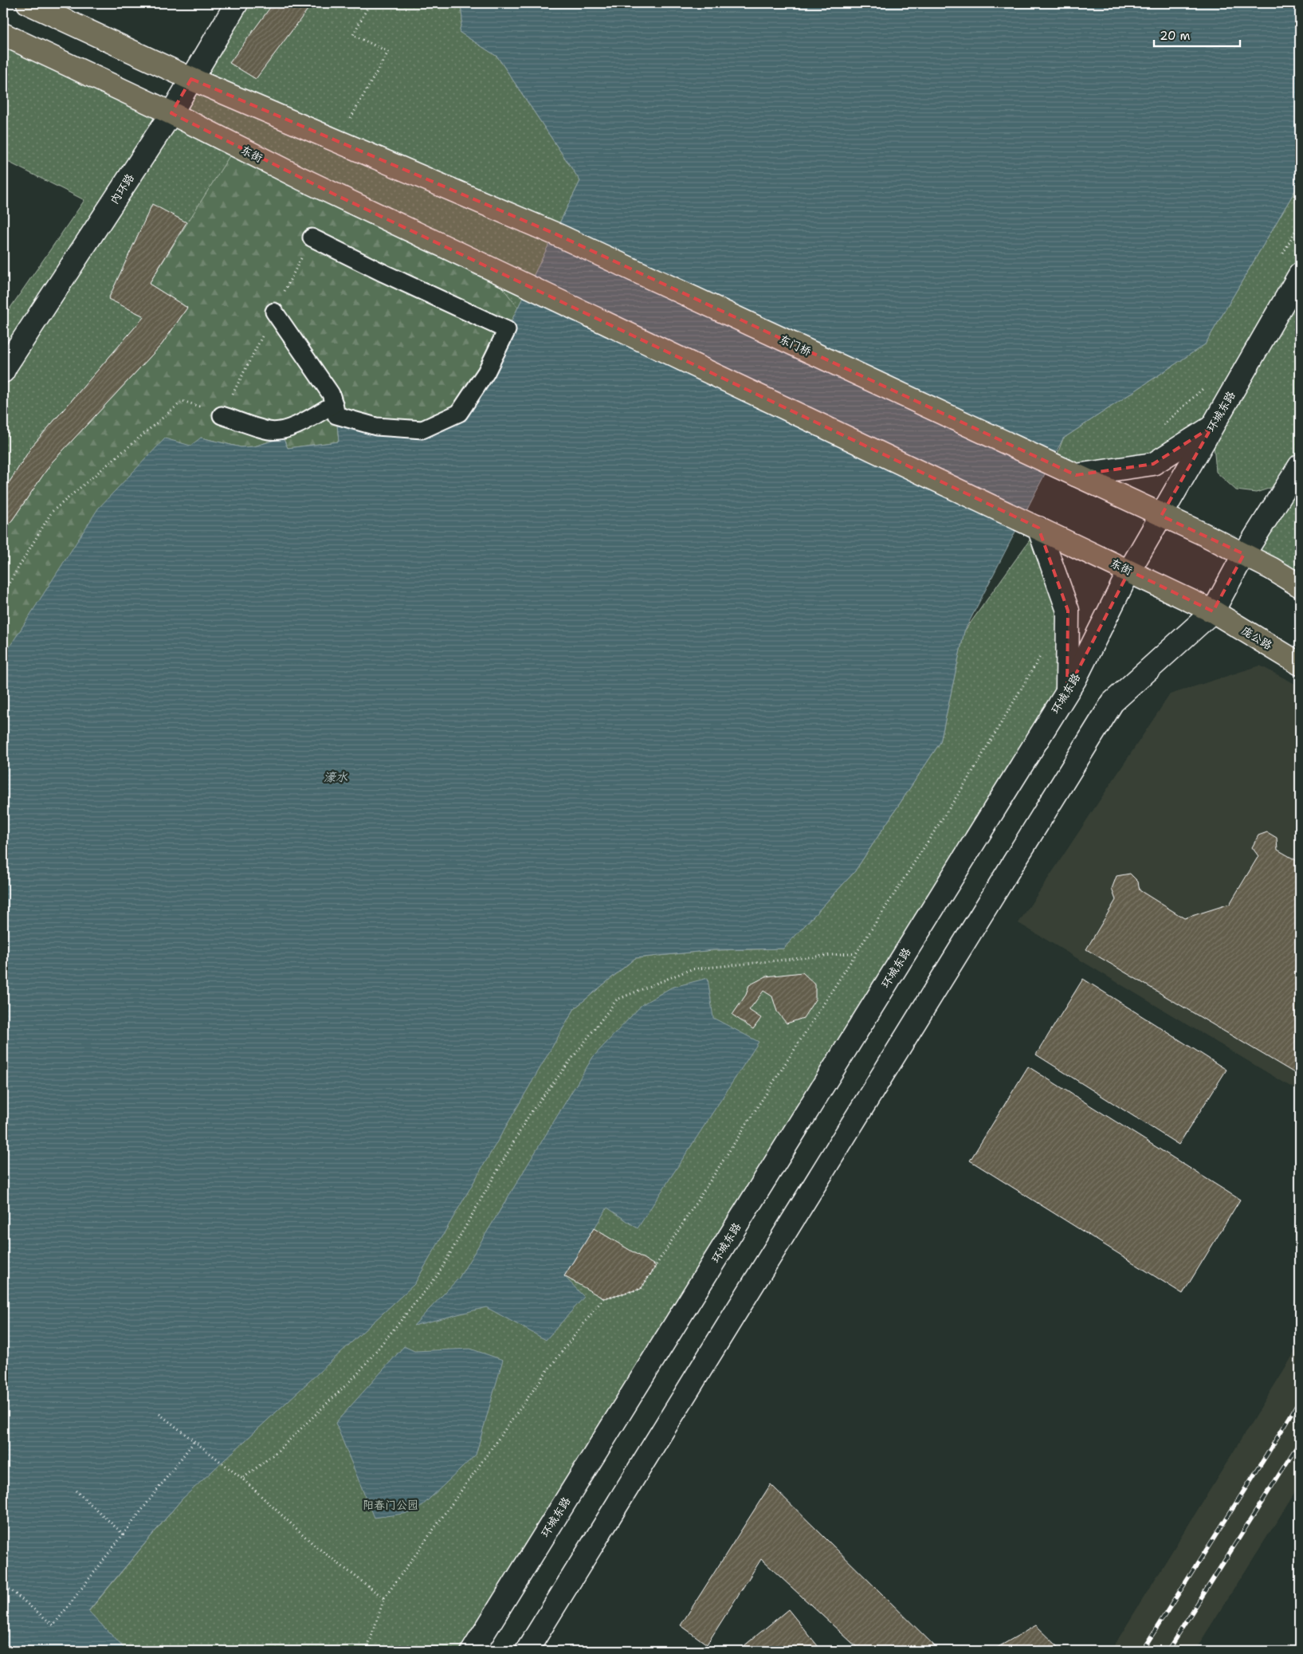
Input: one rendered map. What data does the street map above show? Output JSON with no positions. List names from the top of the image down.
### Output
{
  "streets": {
    "main road": [
      "东街",
      "内环路",
      "东门桥",
      "环城东路",
      "庞公路"
    ]
  },
  "crossings": [
    ["东街", "内环路"],
    ["东街", "环城东路"],
    ["东街", "庞公路"]
  ],
  "water": ["濠水"],
  "parks": ["阳春门公园"],
  "scale_bar": "20 m"
}
